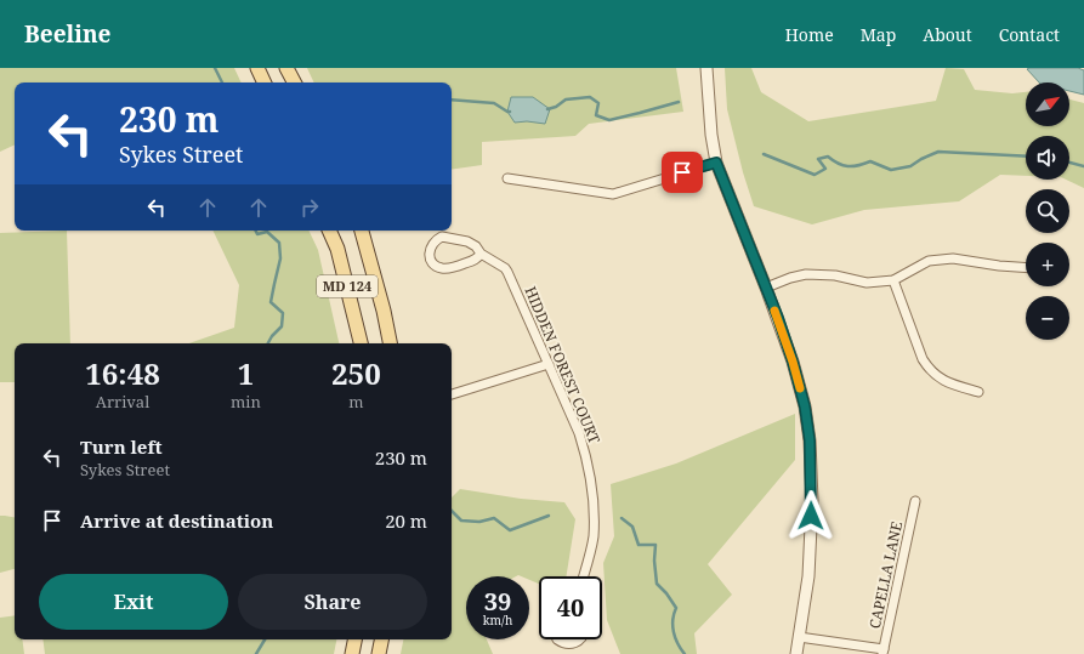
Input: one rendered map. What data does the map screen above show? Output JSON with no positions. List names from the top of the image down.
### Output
{
  "streets": {
    "main road": ["MD 124"],
    "street": ["HIDDEN FOREST COURT", "CAPELLA LANE"]
  },
  "north": "top right",
  "page": {
    "header": "Beeline",
    "nav": [
      "Home",
      "Map",
      "About",
      "Contact"
    ],
    "map_buttons": ["+", "−"],
    "turn": ["230 m", "Sykes Street"],
    "eta": [
      "16:48",
      "Arrival",
      "1",
      "min",
      "250",
      "m"
    ],
    "list": [
      {
        "name": "Turn left",
        "note": "Sykes Street",
        "value": "230 m"
      },
      {
        "name": "Arrive at destination",
        "value": "20 m"
      }
    ],
    "buttons": ["Exit", "Share"],
    "speed": "39 km/h",
    "limit": "40"
  }
}
